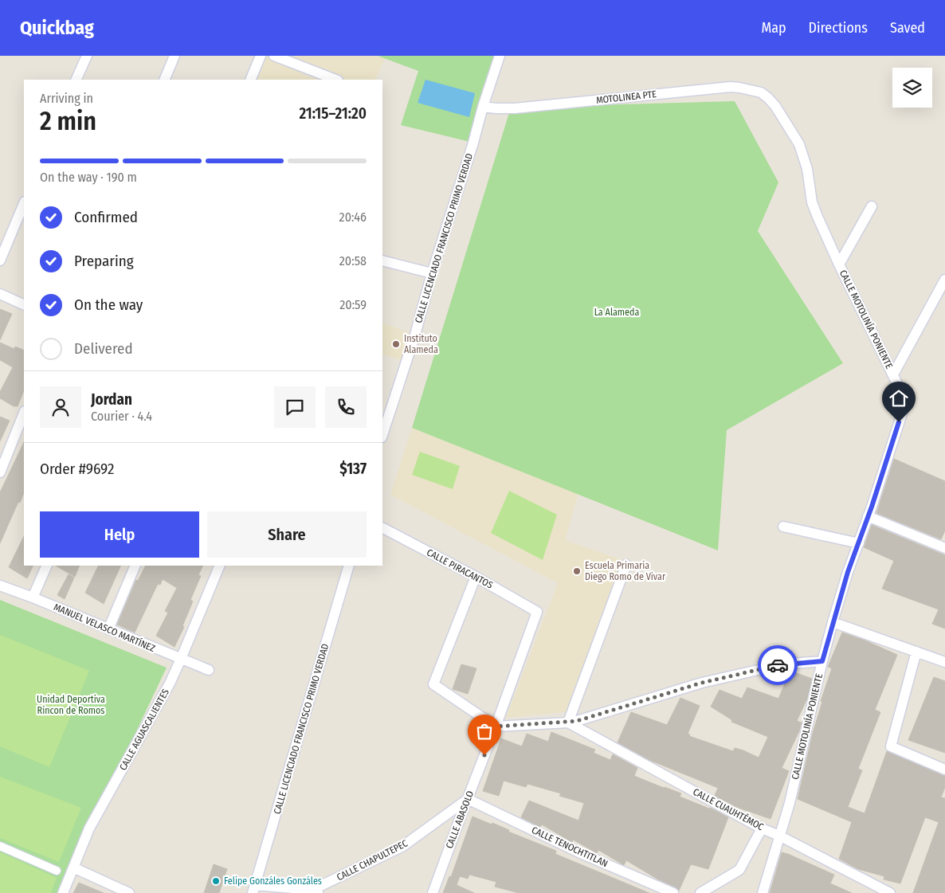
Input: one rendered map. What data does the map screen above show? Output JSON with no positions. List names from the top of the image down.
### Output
{
  "streets": {
    "street": [
      "MOTOLINEA PTE",
      "CALLE LICENCIADO FRANCISCO PRIMO VERDAD",
      "CALLE MOTOLINÍA PONIENTE",
      "CALLE PIRACANTOS",
      "MANUEL VELASCO MARTÍNEZ",
      "CALLE AGUASCALIENTES",
      "CALLE CUAUHTÉMOC",
      "CALLE ABASOLO",
      "CALLE TENOCHTITLAN",
      "CALLE CHAPULTEPEC"
    ]
  },
  "crossings": [
    ["MOTOLINEA PTE", "CALLE LICENCIADO FRANCISCO PRIMO VERDAD"],
    ["MOTOLINEA PTE", "CALLE MOTOLINÍA PONIENTE"],
    ["CALLE MOTOLINÍA PONIENTE", "CALLE CUAUHTÉMOC"],
    ["CALLE PIRACANTOS", "CALLE ABASOLO"],
    ["MANUEL VELASCO MARTÍNEZ", "CALLE AGUASCALIENTES"],
    ["CALLE ABASOLO", "CALLE TENOCHTITLAN"],
    ["CALLE ABASOLO", "CALLE CHAPULTEPEC"],
    ["CALLE TENOCHTITLAN", "CALLE CHAPULTEPEC"]
  ],
  "parks": ["La Alameda", "Unidad Deportiva Rincon de Romos"],
  "places": ["Instituto Alameda", "Escuela Primaria Diego Romo de Vivar", "Felipe Gonzáles Gonzáles"],
  "page": {
    "header": "Quickbag",
    "nav": ["Map", "Directions", "Saved"],
    "heading": ["2 min", "Arriving in", "21:15–21:20"],
    "panel": [
      "Jordan",
      "Courier · 4.4",
      "Order #9692",
      "$137"
    ],
    "bar": "On the way · 190 m",
    "list": [
      ["Confirmed", "20:46"],
      ["Preparing", "20:58"],
      ["On the way", "20:59"],
      "Delivered"
    ],
    "buttons": ["Help", "Share"]
  }
}
